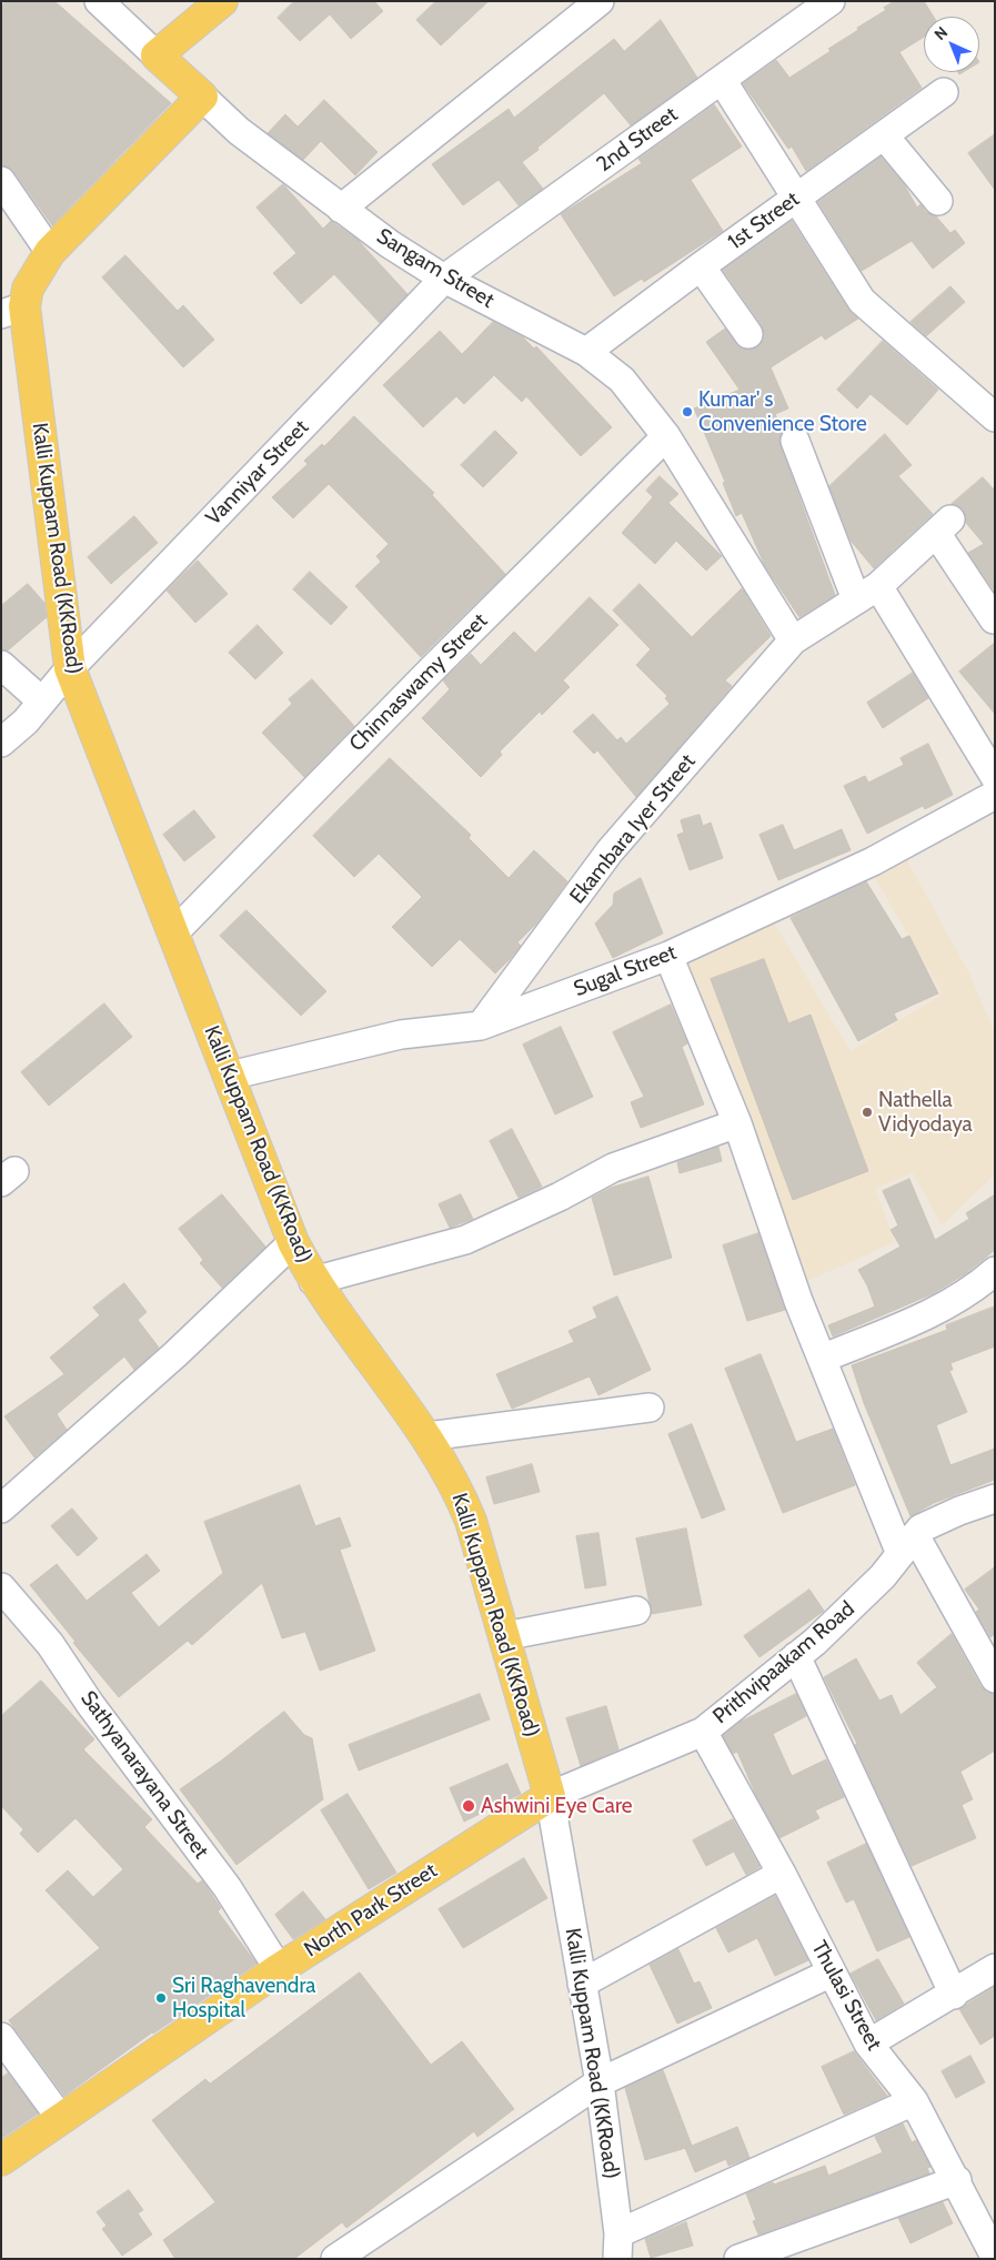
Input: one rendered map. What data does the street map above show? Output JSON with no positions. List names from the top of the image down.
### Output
{
  "streets": {
    "main road": ["Kalli Kuppam Road (KKRoad)", "North Park Street"],
    "street": [
      "2nd Street",
      "1st Street",
      "Sangam Street",
      "Vanniyar Street",
      "Chinnaswamy Street",
      "Ekambara Iyer Street",
      "Sugal Street",
      "Prithvipaakam Road",
      "Sathyanarayana Street",
      "Thulasi Street"
    ]
  },
  "crossings": [
    ["2nd Street", "Sangam Street"],
    ["2nd Street", "Vanniyar Street"],
    ["1st Street", "Sangam Street"],
    ["Sangam Street", "Vanniyar Street"],
    ["Sangam Street", "Kalli Kuppam Road (KKRoad)"],
    ["Sangam Street", "Chinnaswamy Street"],
    ["Sangam Street", "Ekambara Iyer Street"],
    ["Vanniyar Street", "Kalli Kuppam Road (KKRoad)"],
    ["Kalli Kuppam Road (KKRoad)", "Chinnaswamy Street"],
    ["Kalli Kuppam Road (KKRoad)", "Sugal Street"],
    ["Kalli Kuppam Road (KKRoad)", "Prithvipaakam Road"],
    ["Kalli Kuppam Road (KKRoad)", "North Park Street"],
    ["Ekambara Iyer Street", "Sugal Street"],
    ["Prithvipaakam Road", "North Park Street"],
    ["Prithvipaakam Road", "Thulasi Street"],
    ["Sathyanarayana Street", "North Park Street"]
  ],
  "places": [
    "Kumar' s Convenience Store",
    "Nathella Vidyodaya",
    "Ashwini Eye Care",
    "Sri Raghavendra Hospital"
  ],
  "north": "top left"
}
